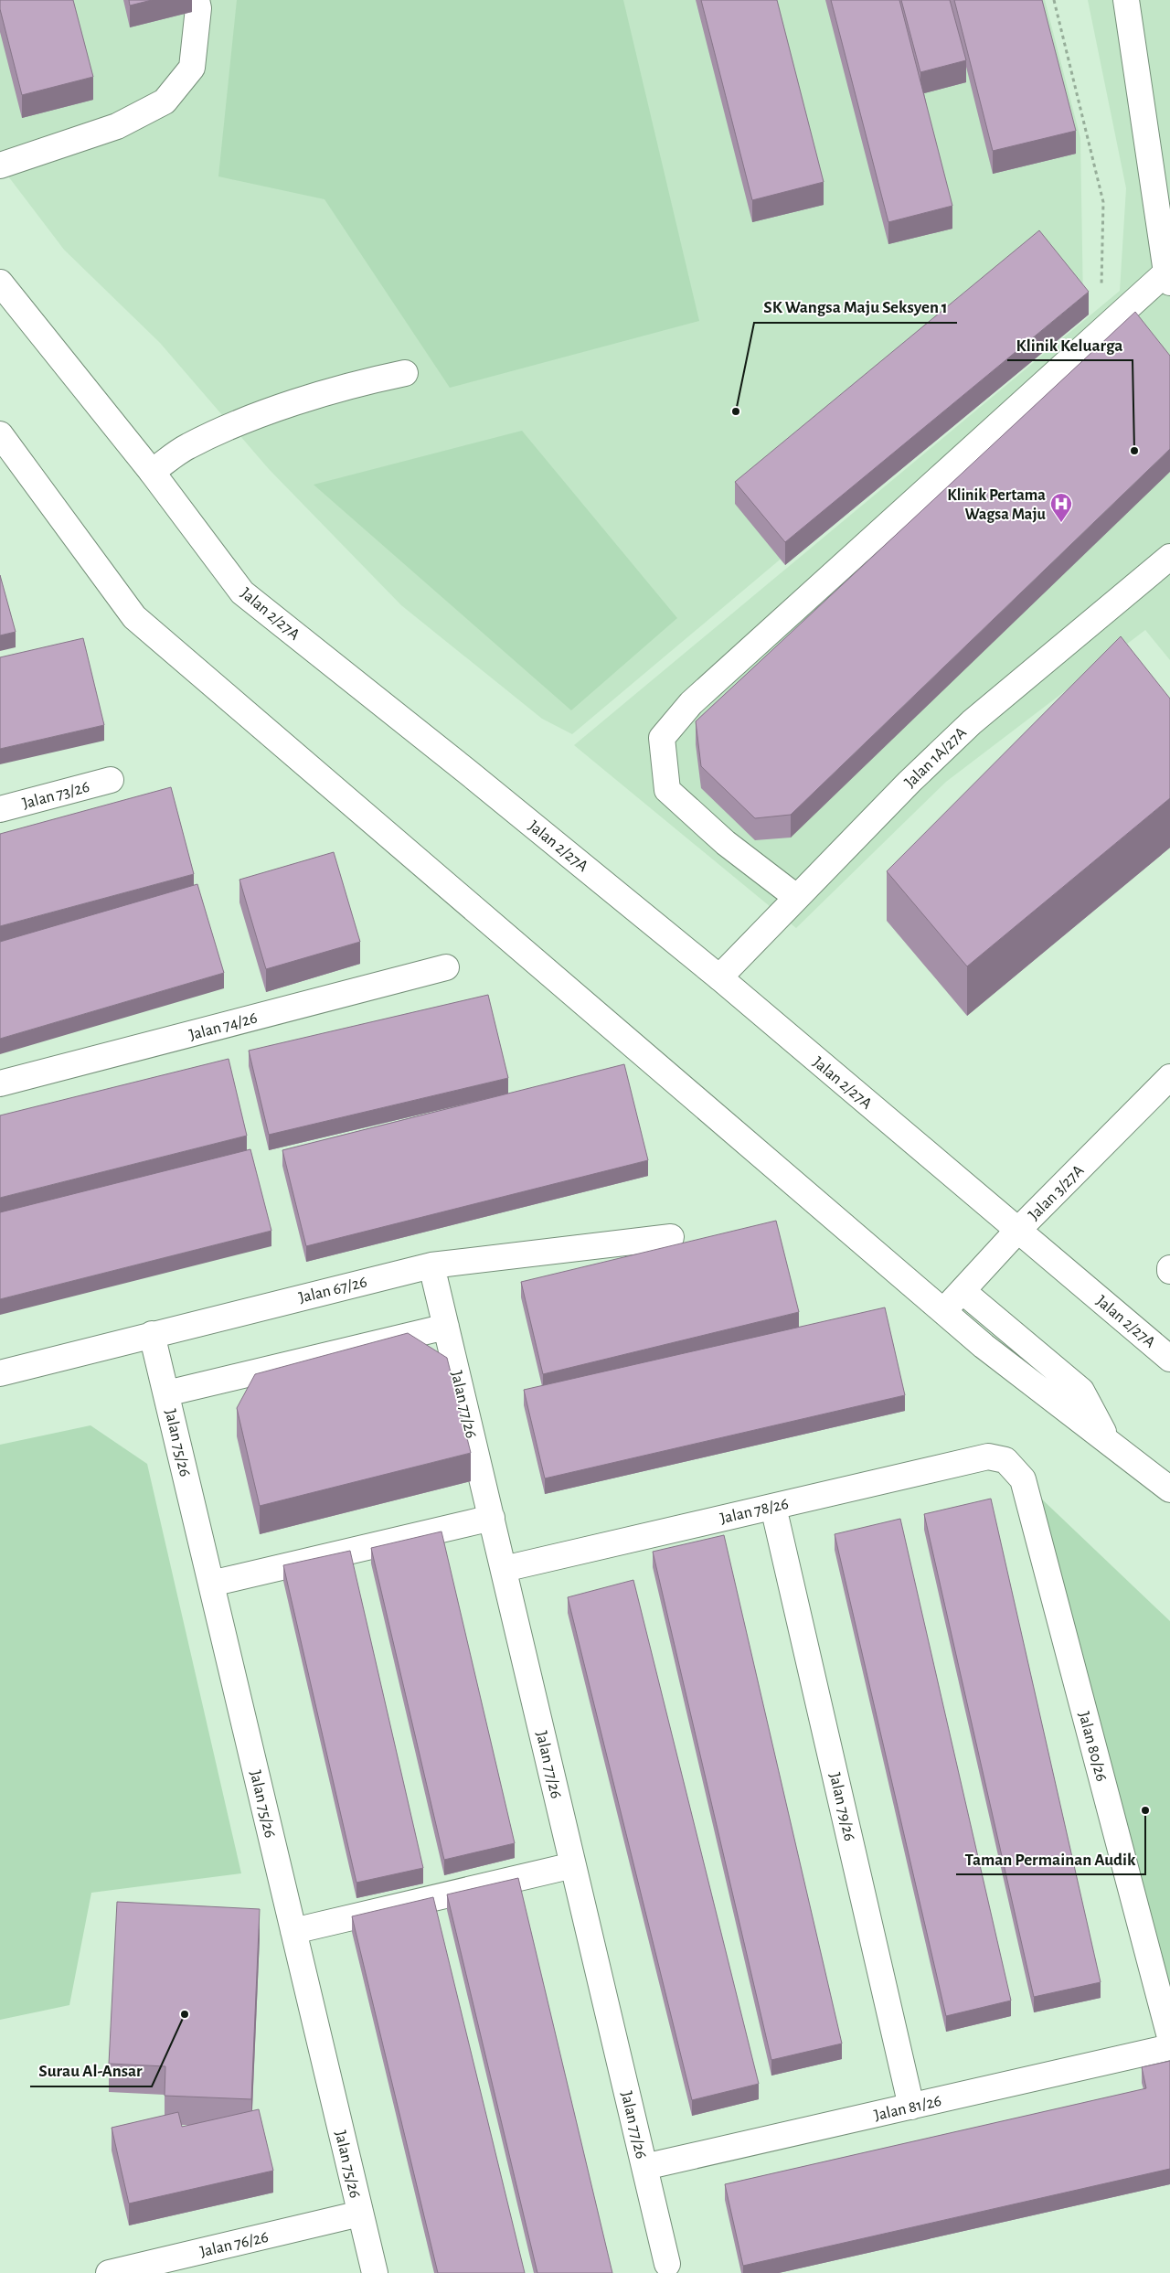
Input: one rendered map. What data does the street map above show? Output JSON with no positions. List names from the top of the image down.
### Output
{
  "streets": {
    "street": [
      "Jalan 2/27A",
      "Jalan 1A/27A",
      "Jalan 73/26",
      "Jalan 74/26",
      "Jalan 3/27A",
      "Jalan 67/26",
      "Jalan 77/26",
      "Jalan 75/26",
      "Jalan 78/26",
      "Jalan 80/26",
      "Jalan 79/26",
      "Jalan 81/26",
      "Jalan 76/26"
    ]
  },
  "crossings": [
    ["Jalan 2/27A", "Jalan 1A/27A"],
    ["Jalan 2/27A", "Jalan 3/27A"],
    ["Jalan 67/26", "Jalan 77/26"],
    ["Jalan 67/26", "Jalan 75/26"],
    ["Jalan 77/26", "Jalan 78/26"],
    ["Jalan 77/26", "Jalan 81/26"],
    ["Jalan 75/26", "Jalan 76/26"],
    ["Jalan 78/26", "Jalan 80/26"],
    ["Jalan 78/26", "Jalan 79/26"],
    ["Jalan 79/26", "Jalan 81/26"]
  ],
  "places": {
    "other": [
      "SK Wangsa Maju Seksyen 1",
      "Klinik Keluarga",
      "Taman Permainan Audik",
      "Surau Al-Ansar"
    ],
    "hospital": ["Klinik Pertama Wagsa Maju"]
  }
}
